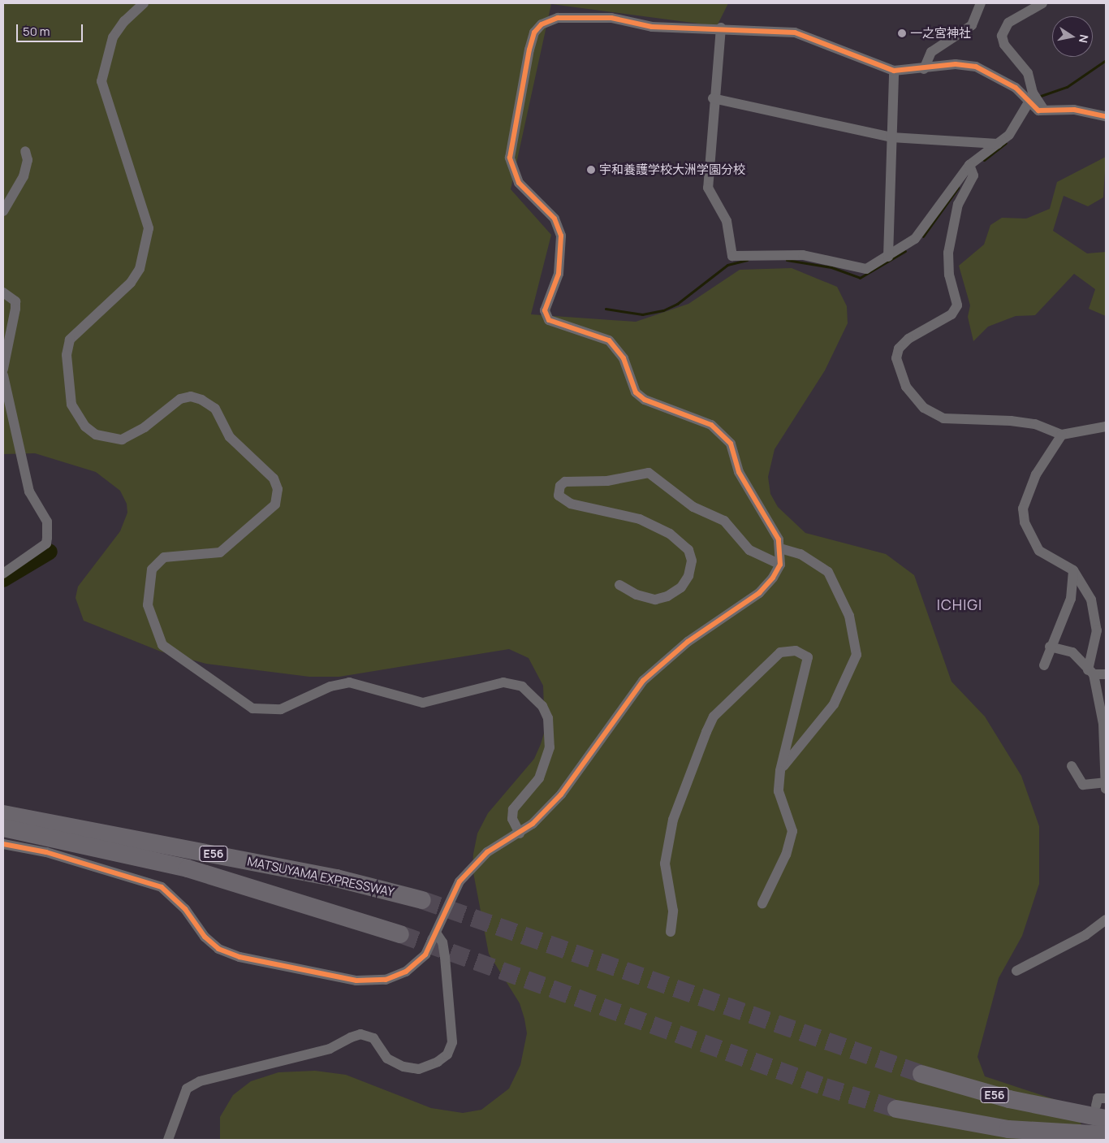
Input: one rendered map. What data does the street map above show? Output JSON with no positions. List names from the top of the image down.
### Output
{
  "streets": {
    "highway": ["E56", "MATSUYAMA EXPRESSWAY"]
  },
  "districts": ["ICHIGI"],
  "places": ["一之宮神社", "宇和養護学校大洲学園分校"],
  "scale_bar": "50 m",
  "north": "right"
}
